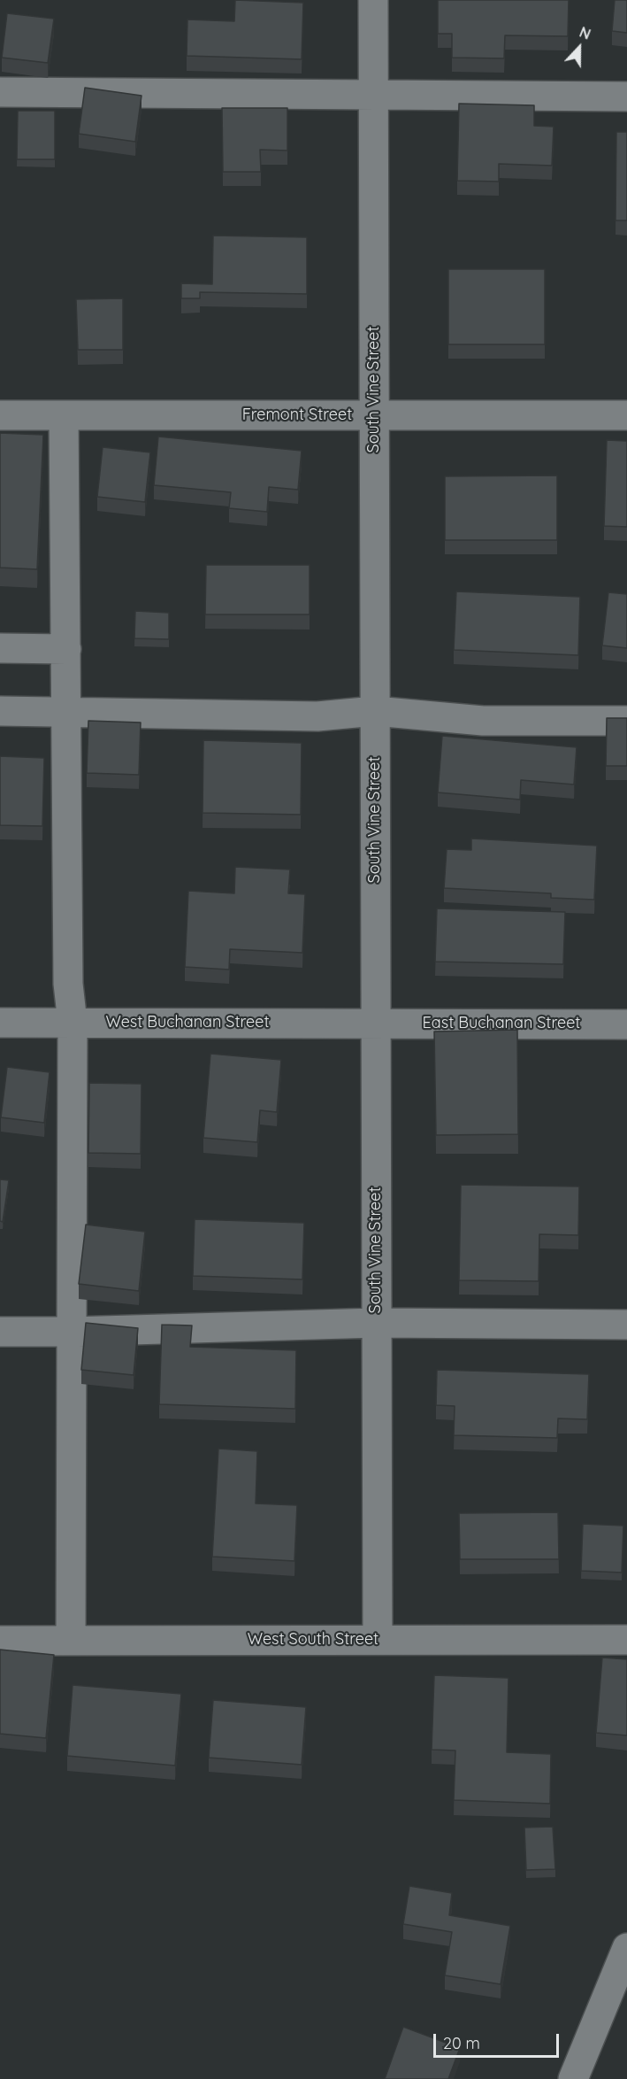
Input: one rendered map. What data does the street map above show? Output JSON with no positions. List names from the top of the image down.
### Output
{
  "streets": {
    "street": [
      "South Vine Street",
      "Fremont Street",
      "West Buchanan Street",
      "East Buchanan Street",
      "West South Street"
    ]
  },
  "crossings": [
    ["South Vine Street", "Fremont Street"],
    ["South Vine Street", "West Buchanan Street"],
    ["South Vine Street", "East Buchanan Street"],
    ["South Vine Street", "West South Street"],
    ["West Buchanan Street", "East Buchanan Street"]
  ],
  "scale_bar": "20 m",
  "north": "top"
}
